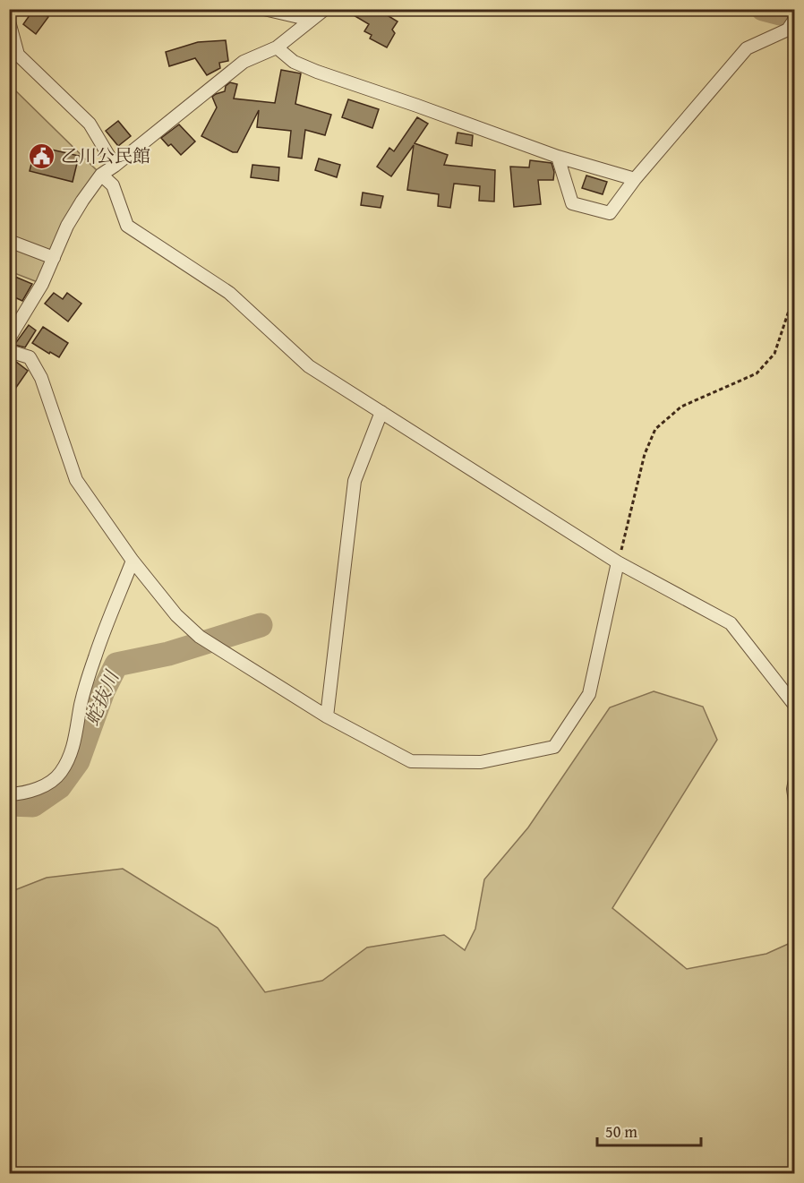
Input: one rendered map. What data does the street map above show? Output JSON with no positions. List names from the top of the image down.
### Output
{
  "water": ["蛇抜川"],
  "places": {
    "public building": ["乙川公民館"]
  },
  "scale_bar": "50 m"
}
